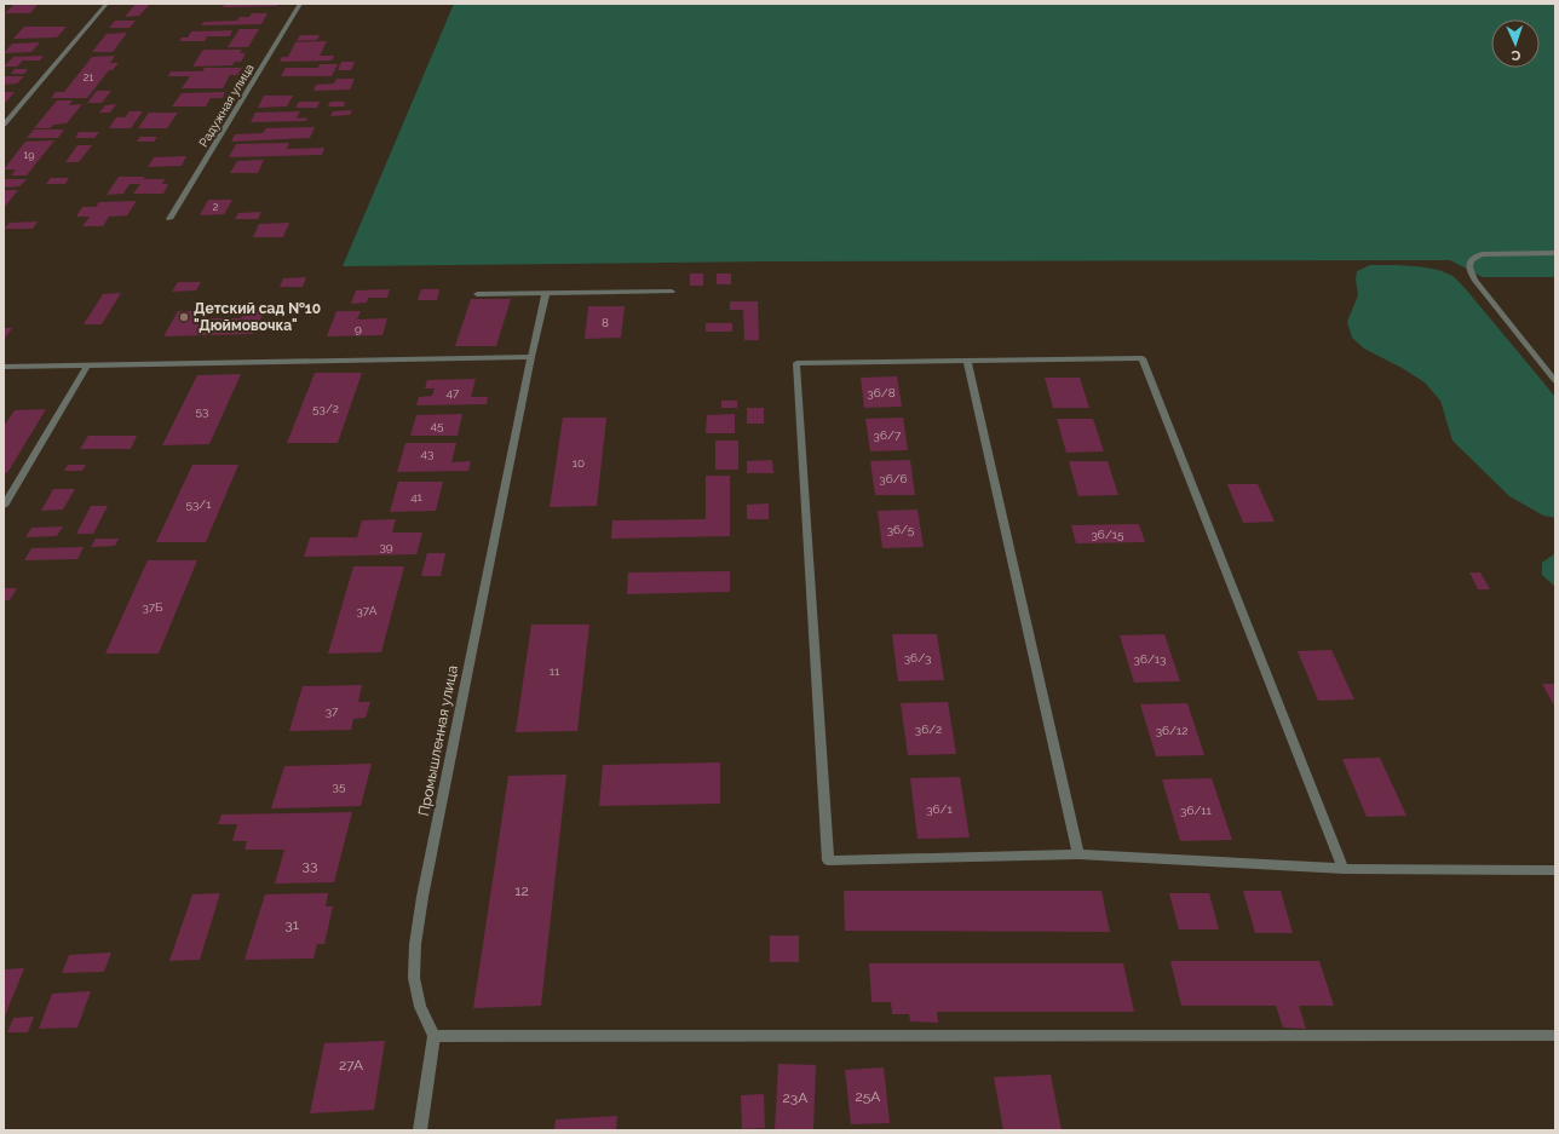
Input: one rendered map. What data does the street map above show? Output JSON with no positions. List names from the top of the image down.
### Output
{
  "streets": {
    "street": ["Радужная улица", "Промышленная улица"]
  },
  "places": ["Детский сад №10 \"Дюймовочка\""],
  "house_numbers": [
    "21",
    "19",
    "2",
    "8",
    "9",
    "47",
    "36/8",
    "53/2",
    "53",
    "45",
    "36/7",
    "43",
    "10",
    "36/6",
    "41",
    "53/1",
    "36/5",
    "36/15",
    "39",
    "37Б",
    "37А",
    "36/3",
    "36/13",
    "11",
    "37",
    "36/2",
    "36/12",
    "35",
    "36/1",
    "36/11",
    "33",
    "12",
    "31",
    "27А",
    "25А",
    "23А"
  ],
  "north": "bottom"
}
